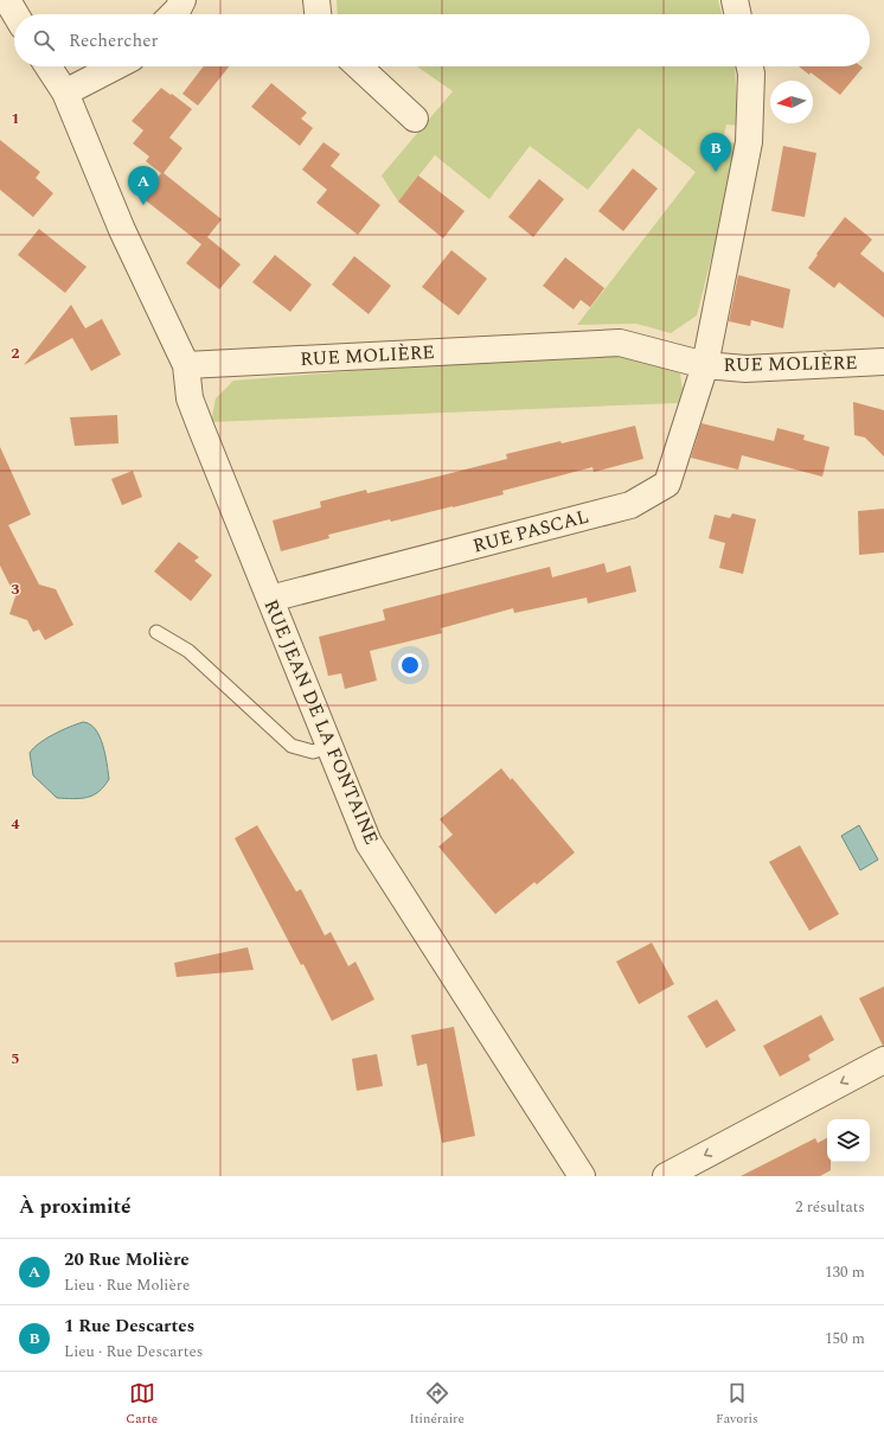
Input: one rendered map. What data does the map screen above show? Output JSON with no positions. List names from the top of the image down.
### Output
{
  "streets": {
    "street": ["RUE MOLIÈRE", "RUE PASCAL", "RUE JEAN DE LA FONTAINE"]
  },
  "crossings": [
    ["RUE MOLIÈRE", "RUE PASCAL"],
    ["RUE MOLIÈRE", "RUE JEAN DE LA FONTAINE"],
    ["RUE PASCAL", "RUE JEAN DE LA FONTAINE"]
  ],
  "north": "left",
  "page": {
    "search": "Rechercher",
    "pins": ["B", "A"],
    "heading": ["À proximité", "2 résultats"],
    "list": [
      {
        "mark": "A",
        "name": "20 Rue Molière",
        "note": "Lieu · Rue Molière",
        "value": "130 m"
      },
      {
        "mark": "B",
        "name": "1 Rue Descartes",
        "note": "Lieu · Rue Descartes",
        "value": "150 m"
      }
    ],
    "nav": ["Carte", "Itinéraire", "Favoris"]
  },
  "grid": {
    "rows": [
      "1",
      "2",
      "3",
      "4",
      "5"
    ]
  }
}
